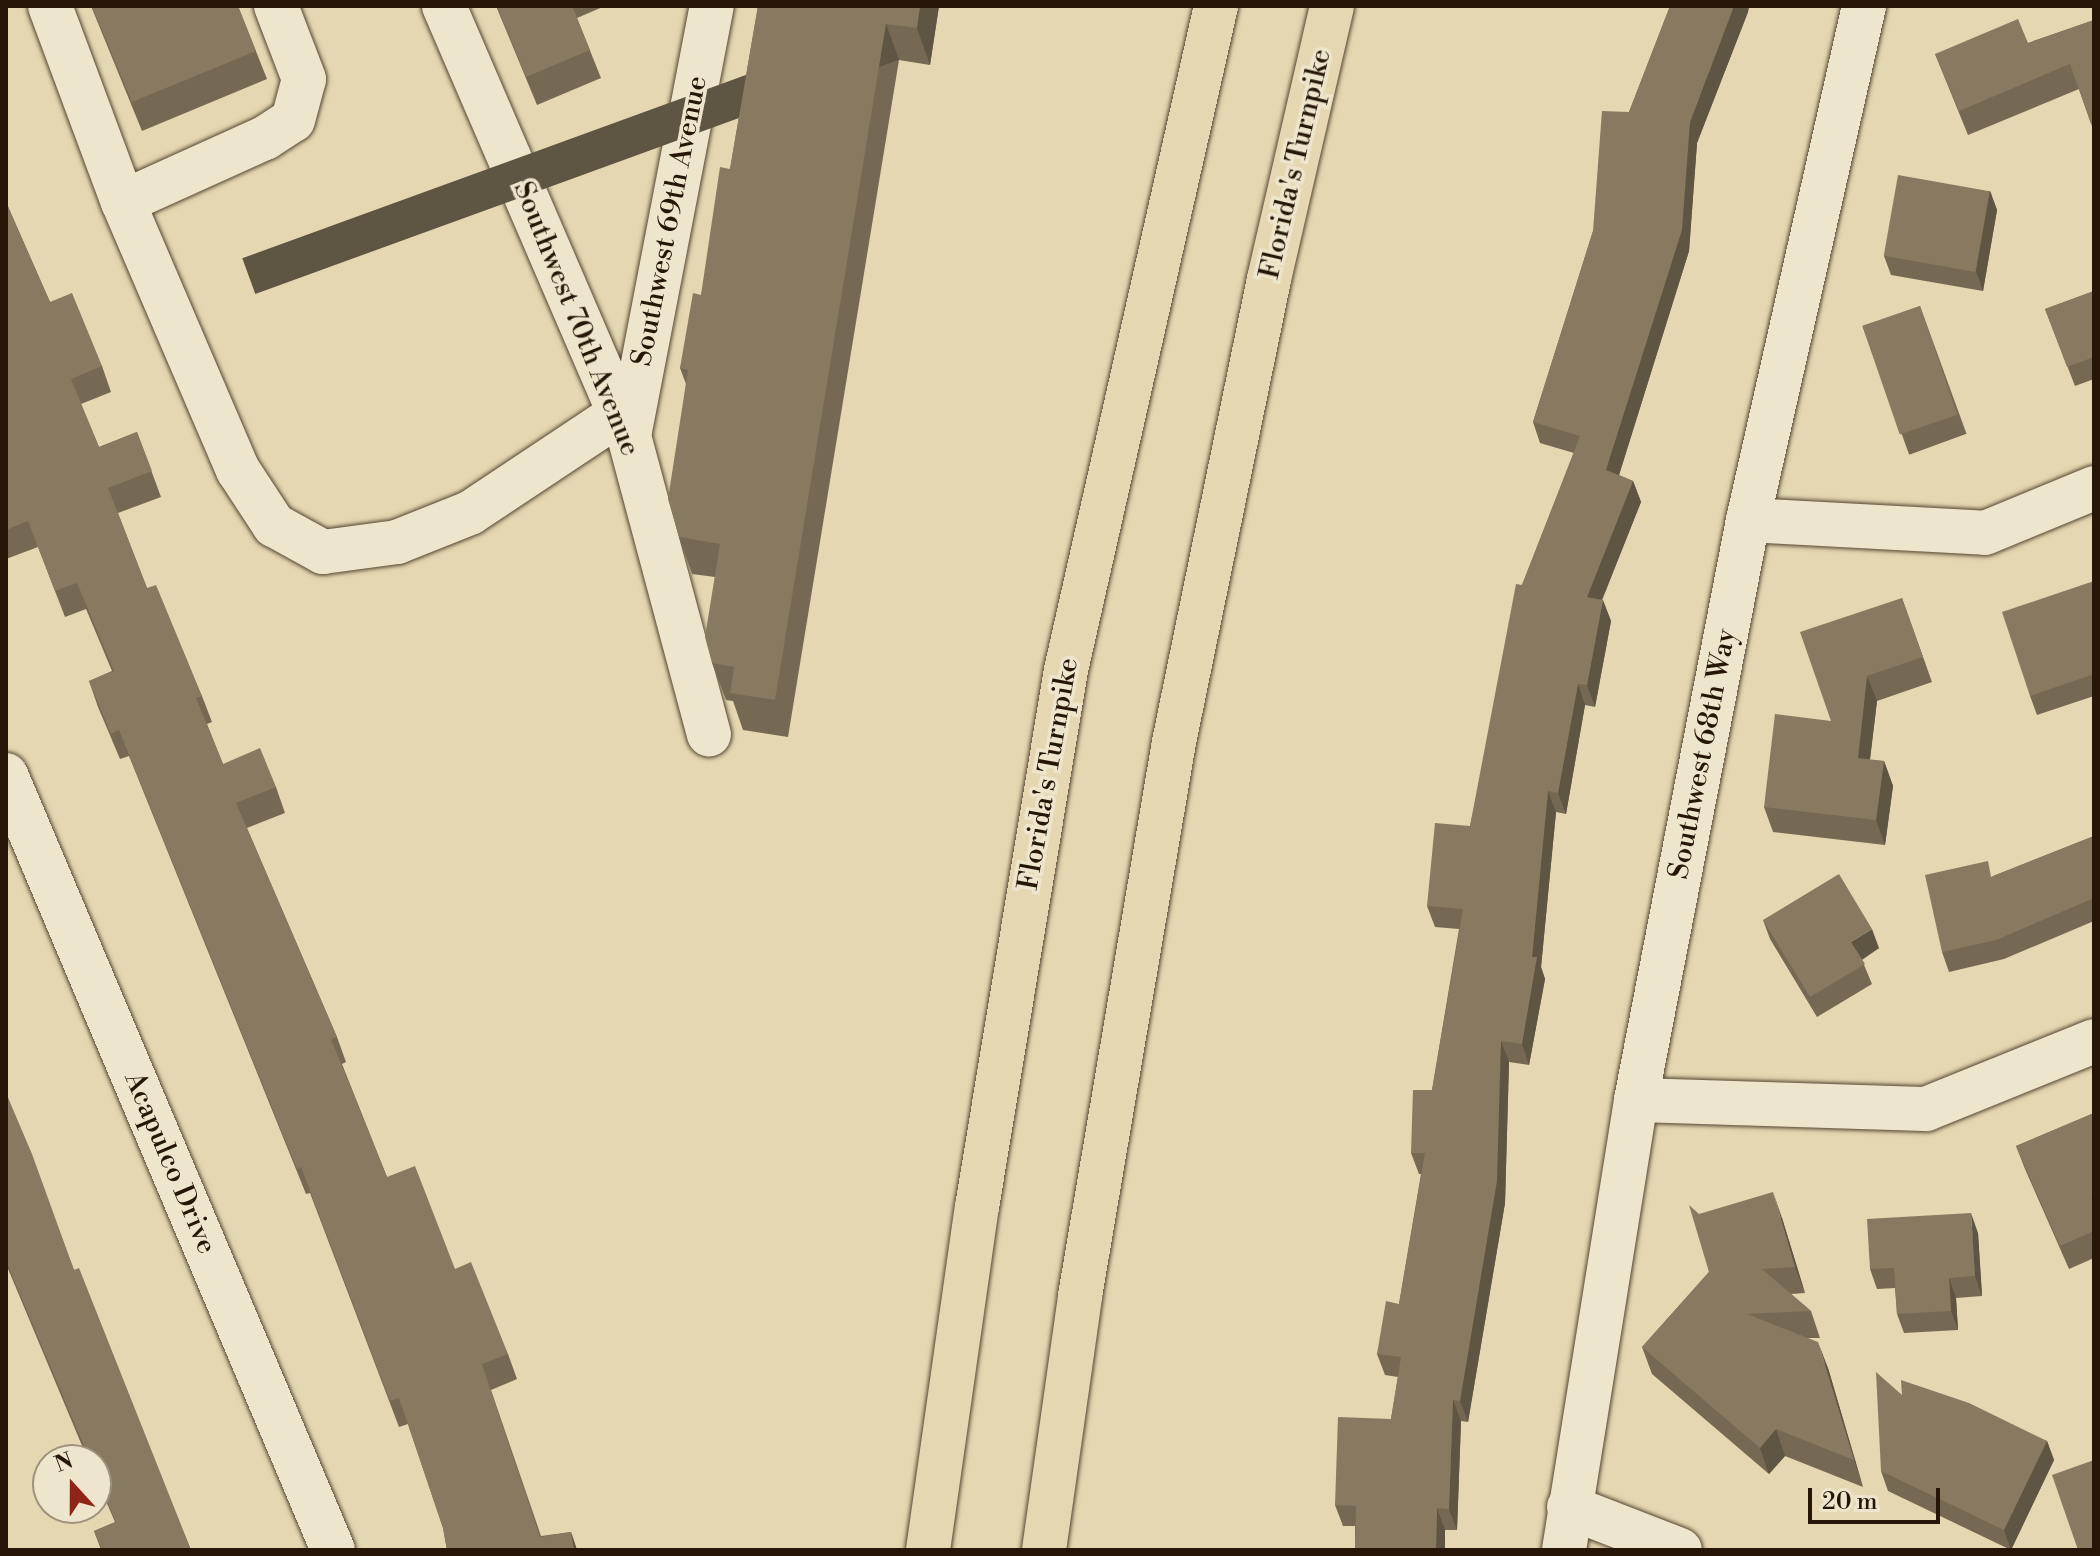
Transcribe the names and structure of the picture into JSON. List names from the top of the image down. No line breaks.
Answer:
{"streets":{"highway":["Florida's Turnpike"],"street":["Southwest 69th Avenue","Southwest 70th Avenue","Southwest 68th Way","Acapulco Drive"]},"crossings":[["Southwest 69th Avenue","Southwest 70th Avenue"]],"scale_bar":"20 m","north":"top"}
